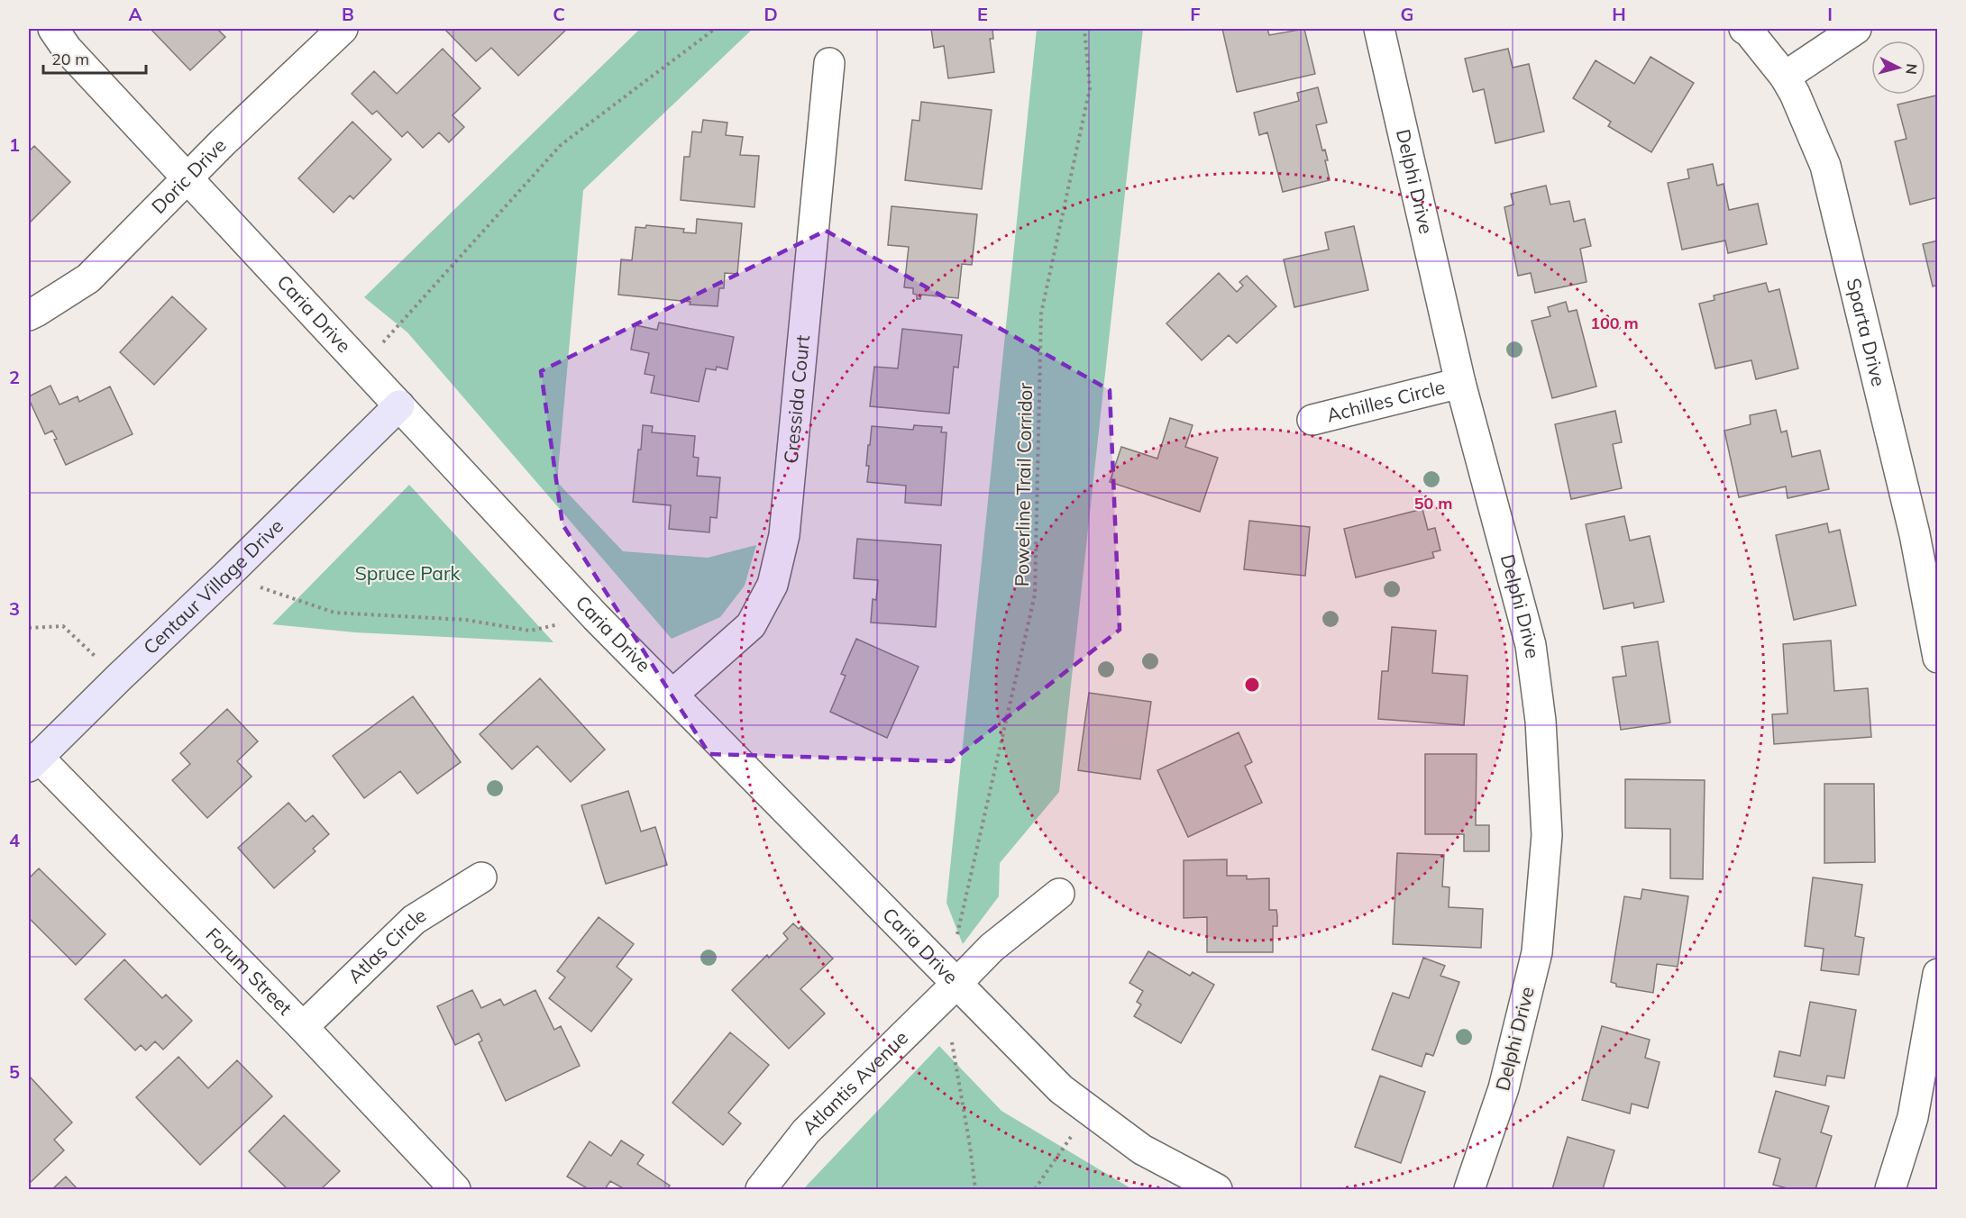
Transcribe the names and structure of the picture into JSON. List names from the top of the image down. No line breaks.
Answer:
{"streets":{"street":["Doric Drive","Delphi Drive","Caria Drive","Sparta Drive","Cressida Court","Achilles Circle","Centaur Village Drive","Atlas Circle","Forum Street","Atlantis Avenue"],"path":["Powerline Trail Corridor"]},"crossings":[["Doric Drive","Caria Drive"],["Delphi Drive","Achilles Circle"],["Caria Drive","Cressida Court"],["Caria Drive","Centaur Village Drive"],["Caria Drive","Atlantis Avenue"],["Centaur Village Drive","Forum Street"],["Atlas Circle","Forum Street"]],"parks":["Spruce Park"],"scale_bar":"20 m","north":"right","grid":{"columns":["A","B","C","D","E","F","G","H","I"],"rows":["1","2","3","4","5"]},"rings":["100 m","50 m"]}
